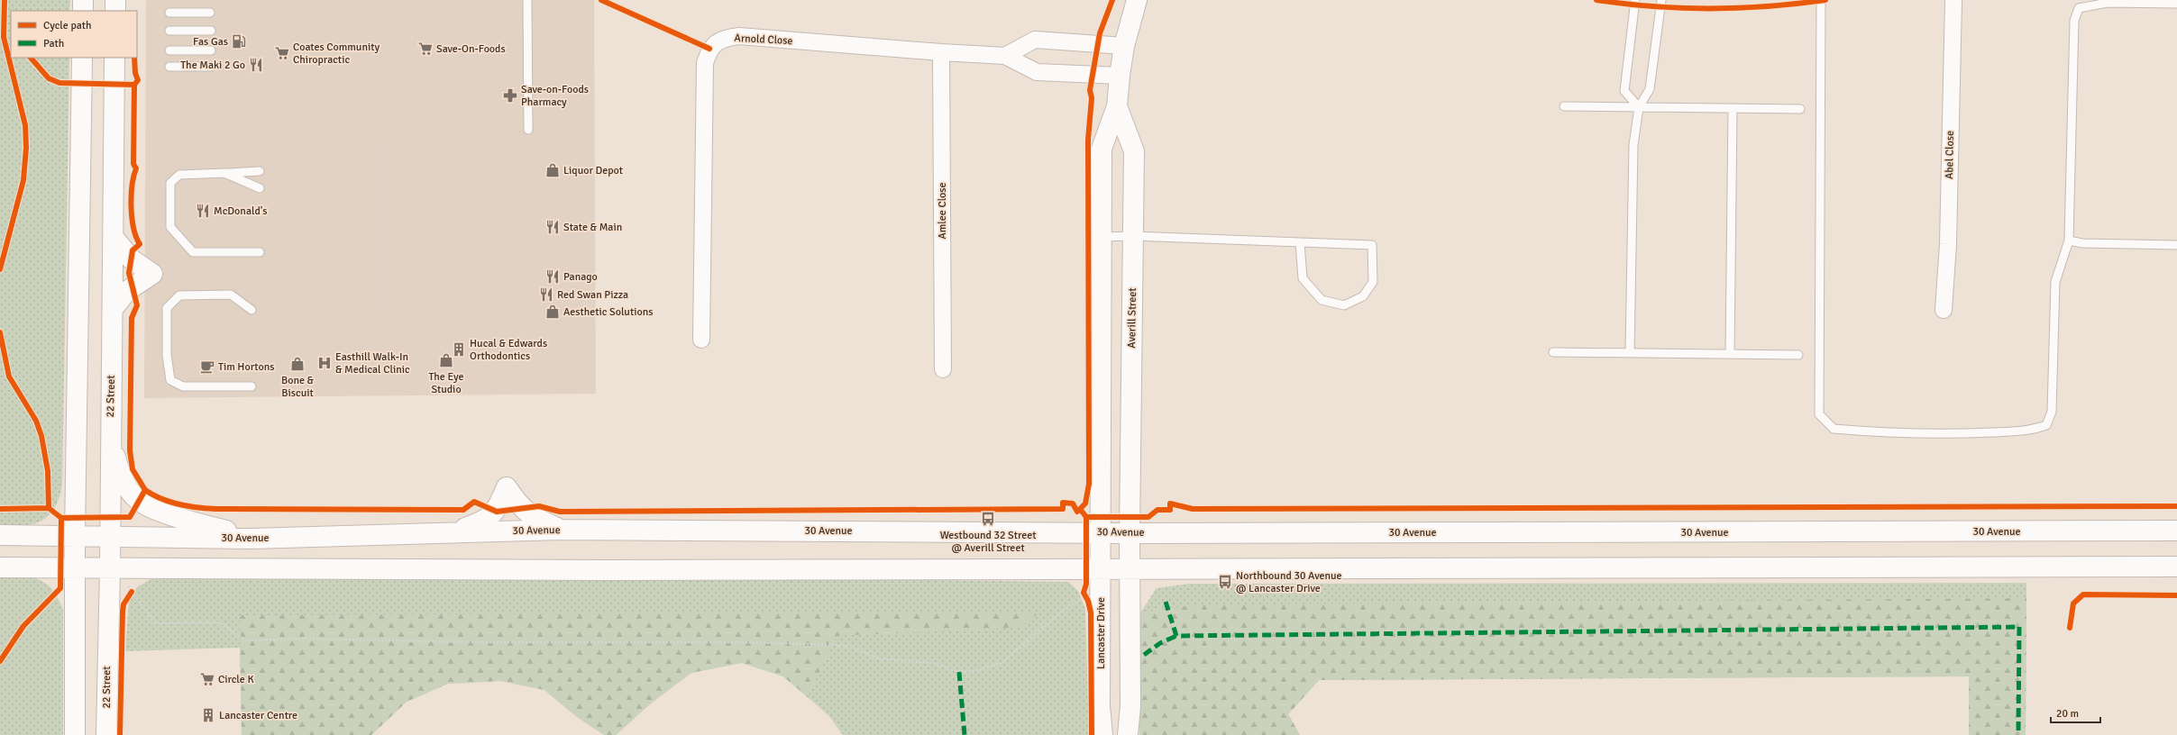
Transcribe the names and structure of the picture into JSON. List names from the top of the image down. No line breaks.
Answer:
{"streets":{"main road":["Averill Street","22 Street","30 Avenue","Lancaster Drive"],"street":["Arnold Close","Abel Close","Amlee Close"]},"crossings":[["Arnold Close","Amlee Close"],["Arnold Close","Averill Street"],["Averill Street","30 Avenue"],["Averill Street","Lancaster Drive"],["22 Street","30 Avenue"],["30 Avenue","Lancaster Drive"]],"places":{"fuel station":["Fas Gas"],"supermarket":["Save-On-Foods","Coates Community Chiropractic","Circle K"],"restaurant":["The Maki 2 Go","McDonald's","State & Main","Panago","Red Swan Pizza"],"pharmacy":["Save-on-Foods Pharmacy"],"shop":["Liquor Depot","Aesthetic Solutions","The Eye Studio","Bone & Biscuit"],"building":["Hucal & Edwards Orthodontics","Lancaster Centre"],"hospital":["Easthill Walk-In & Medical Clinic"],"cafe":["Tim Hortons"],"bus stop":["Westbound 32 Street @ Averill Street","Northbound 30 Avenue @ Lancaster Drive"]},"legend":["Cycle path","Path"],"scale_bar":"20 m"}
